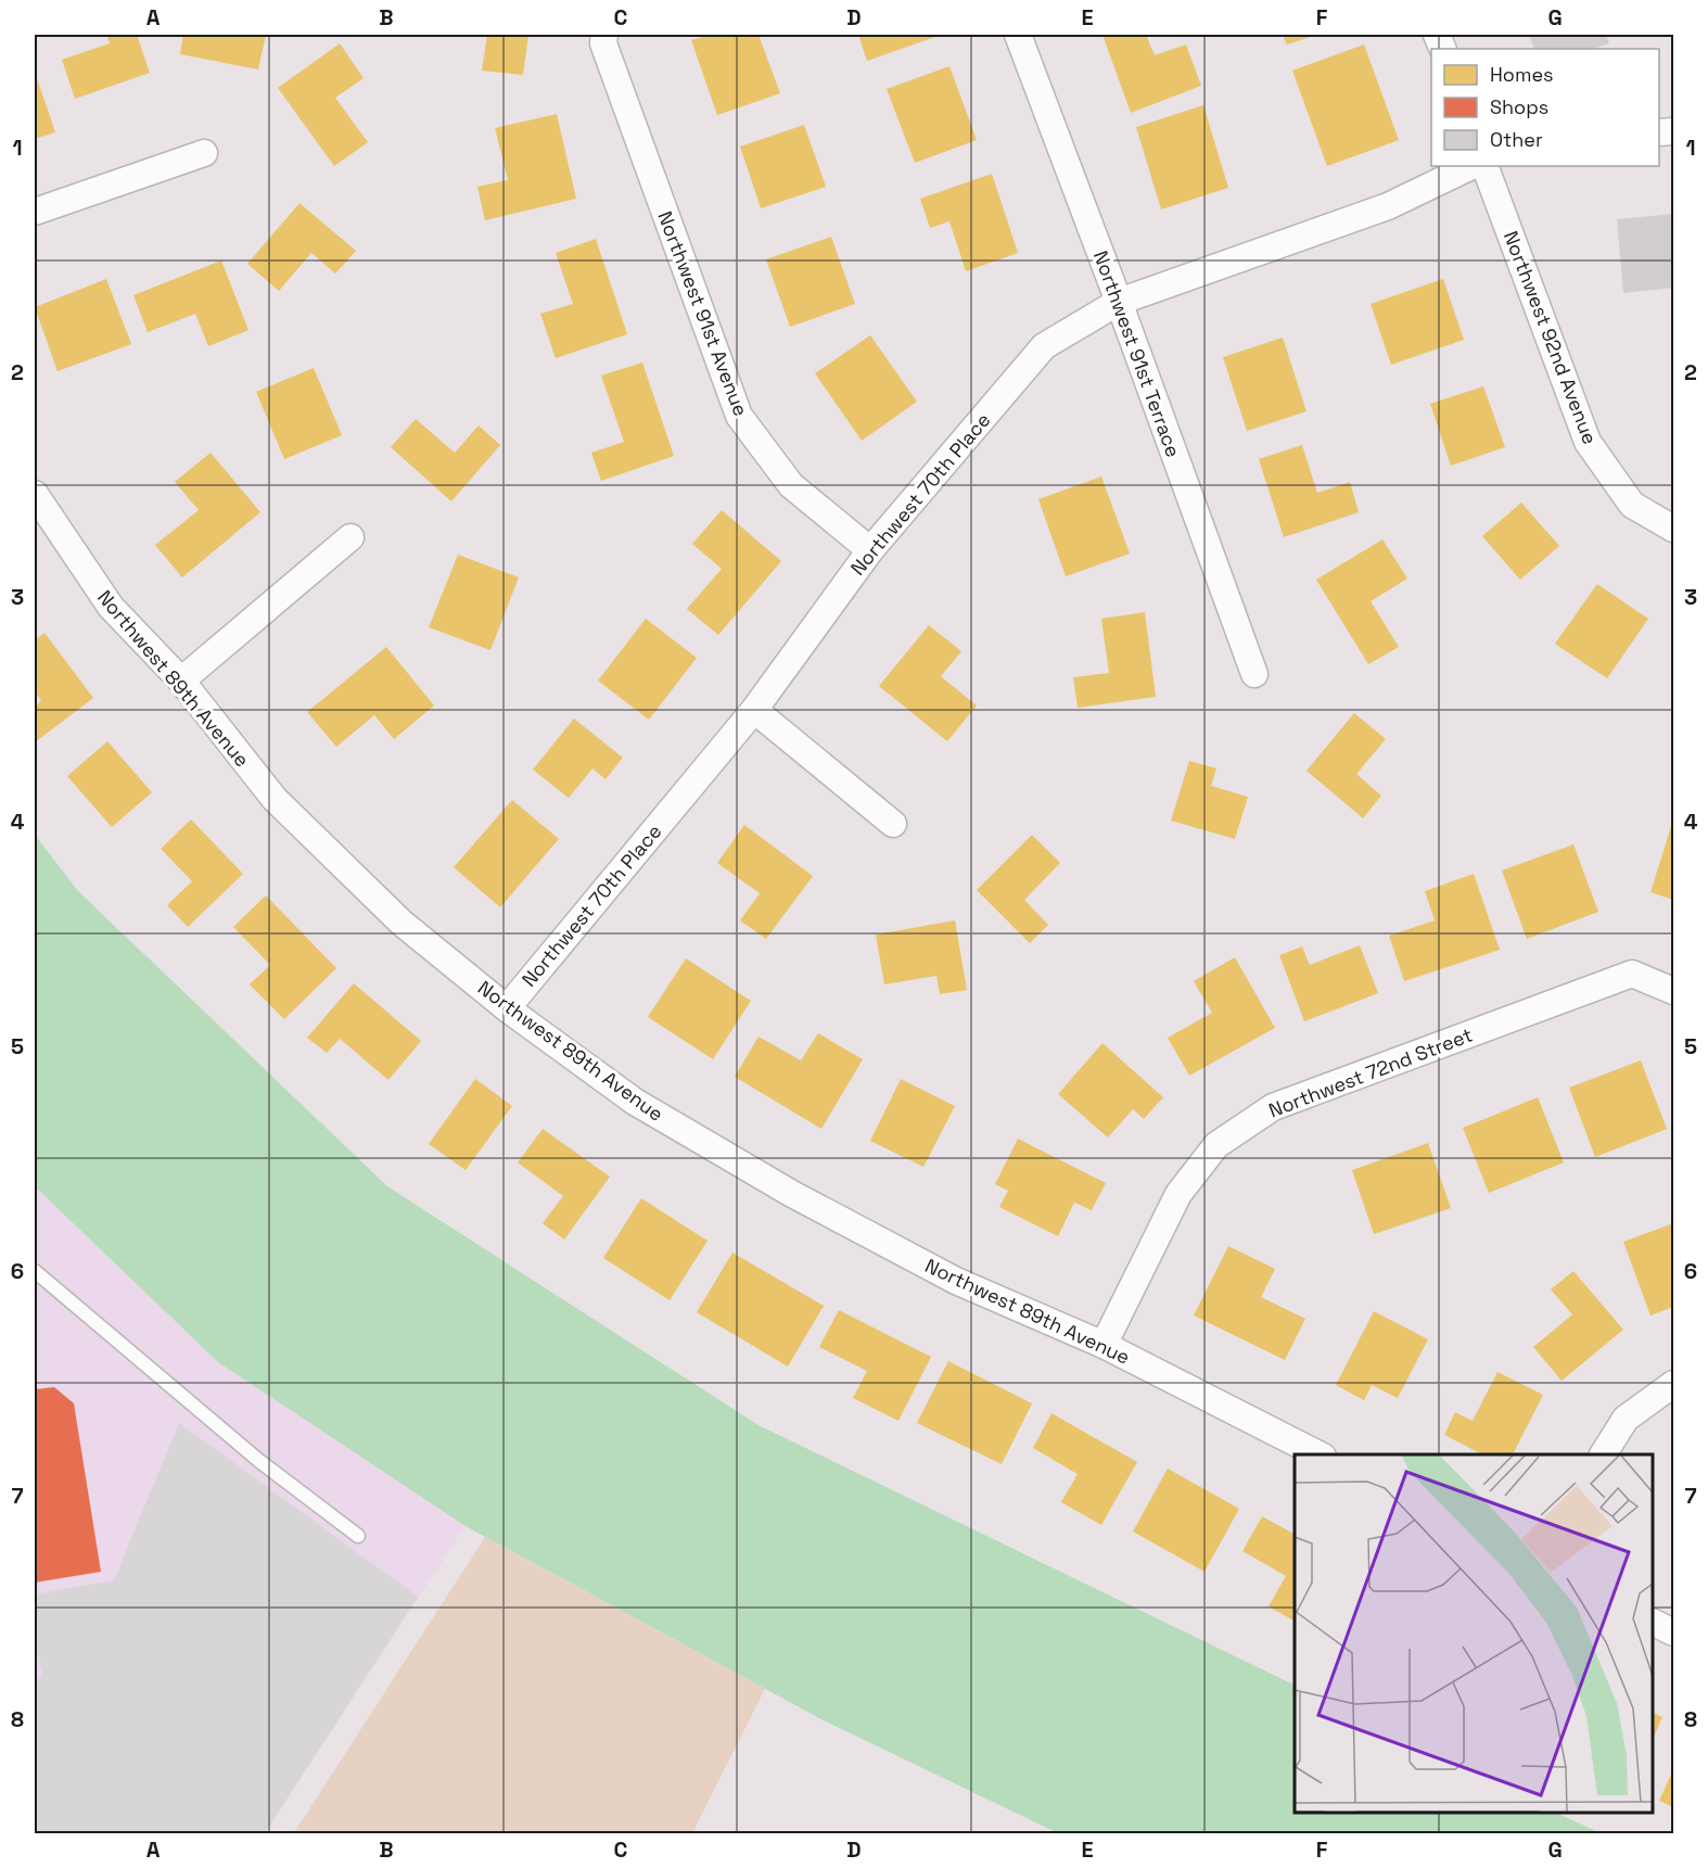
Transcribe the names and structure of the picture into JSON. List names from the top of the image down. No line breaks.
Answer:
{"streets":{"street":["Northwest 91st Avenue","Northwest 92nd Avenue","Northwest 91st Terrace","Northwest 70th Place","Northwest 89th Avenue","Northwest 72nd Street"]},"crossings":[["Northwest 91st Avenue","Northwest 70th Place"],["Northwest 91st Terrace","Northwest 70th Place"],["Northwest 70th Place","Northwest 89th Avenue"],["Northwest 89th Avenue","Northwest 72nd Street"]],"legend":["Homes","Shops","Other"],"grid":{"columns":["A","B","C","D","E","F","G"],"rows":["1","2","3","4","5","6","7","8"]}}
